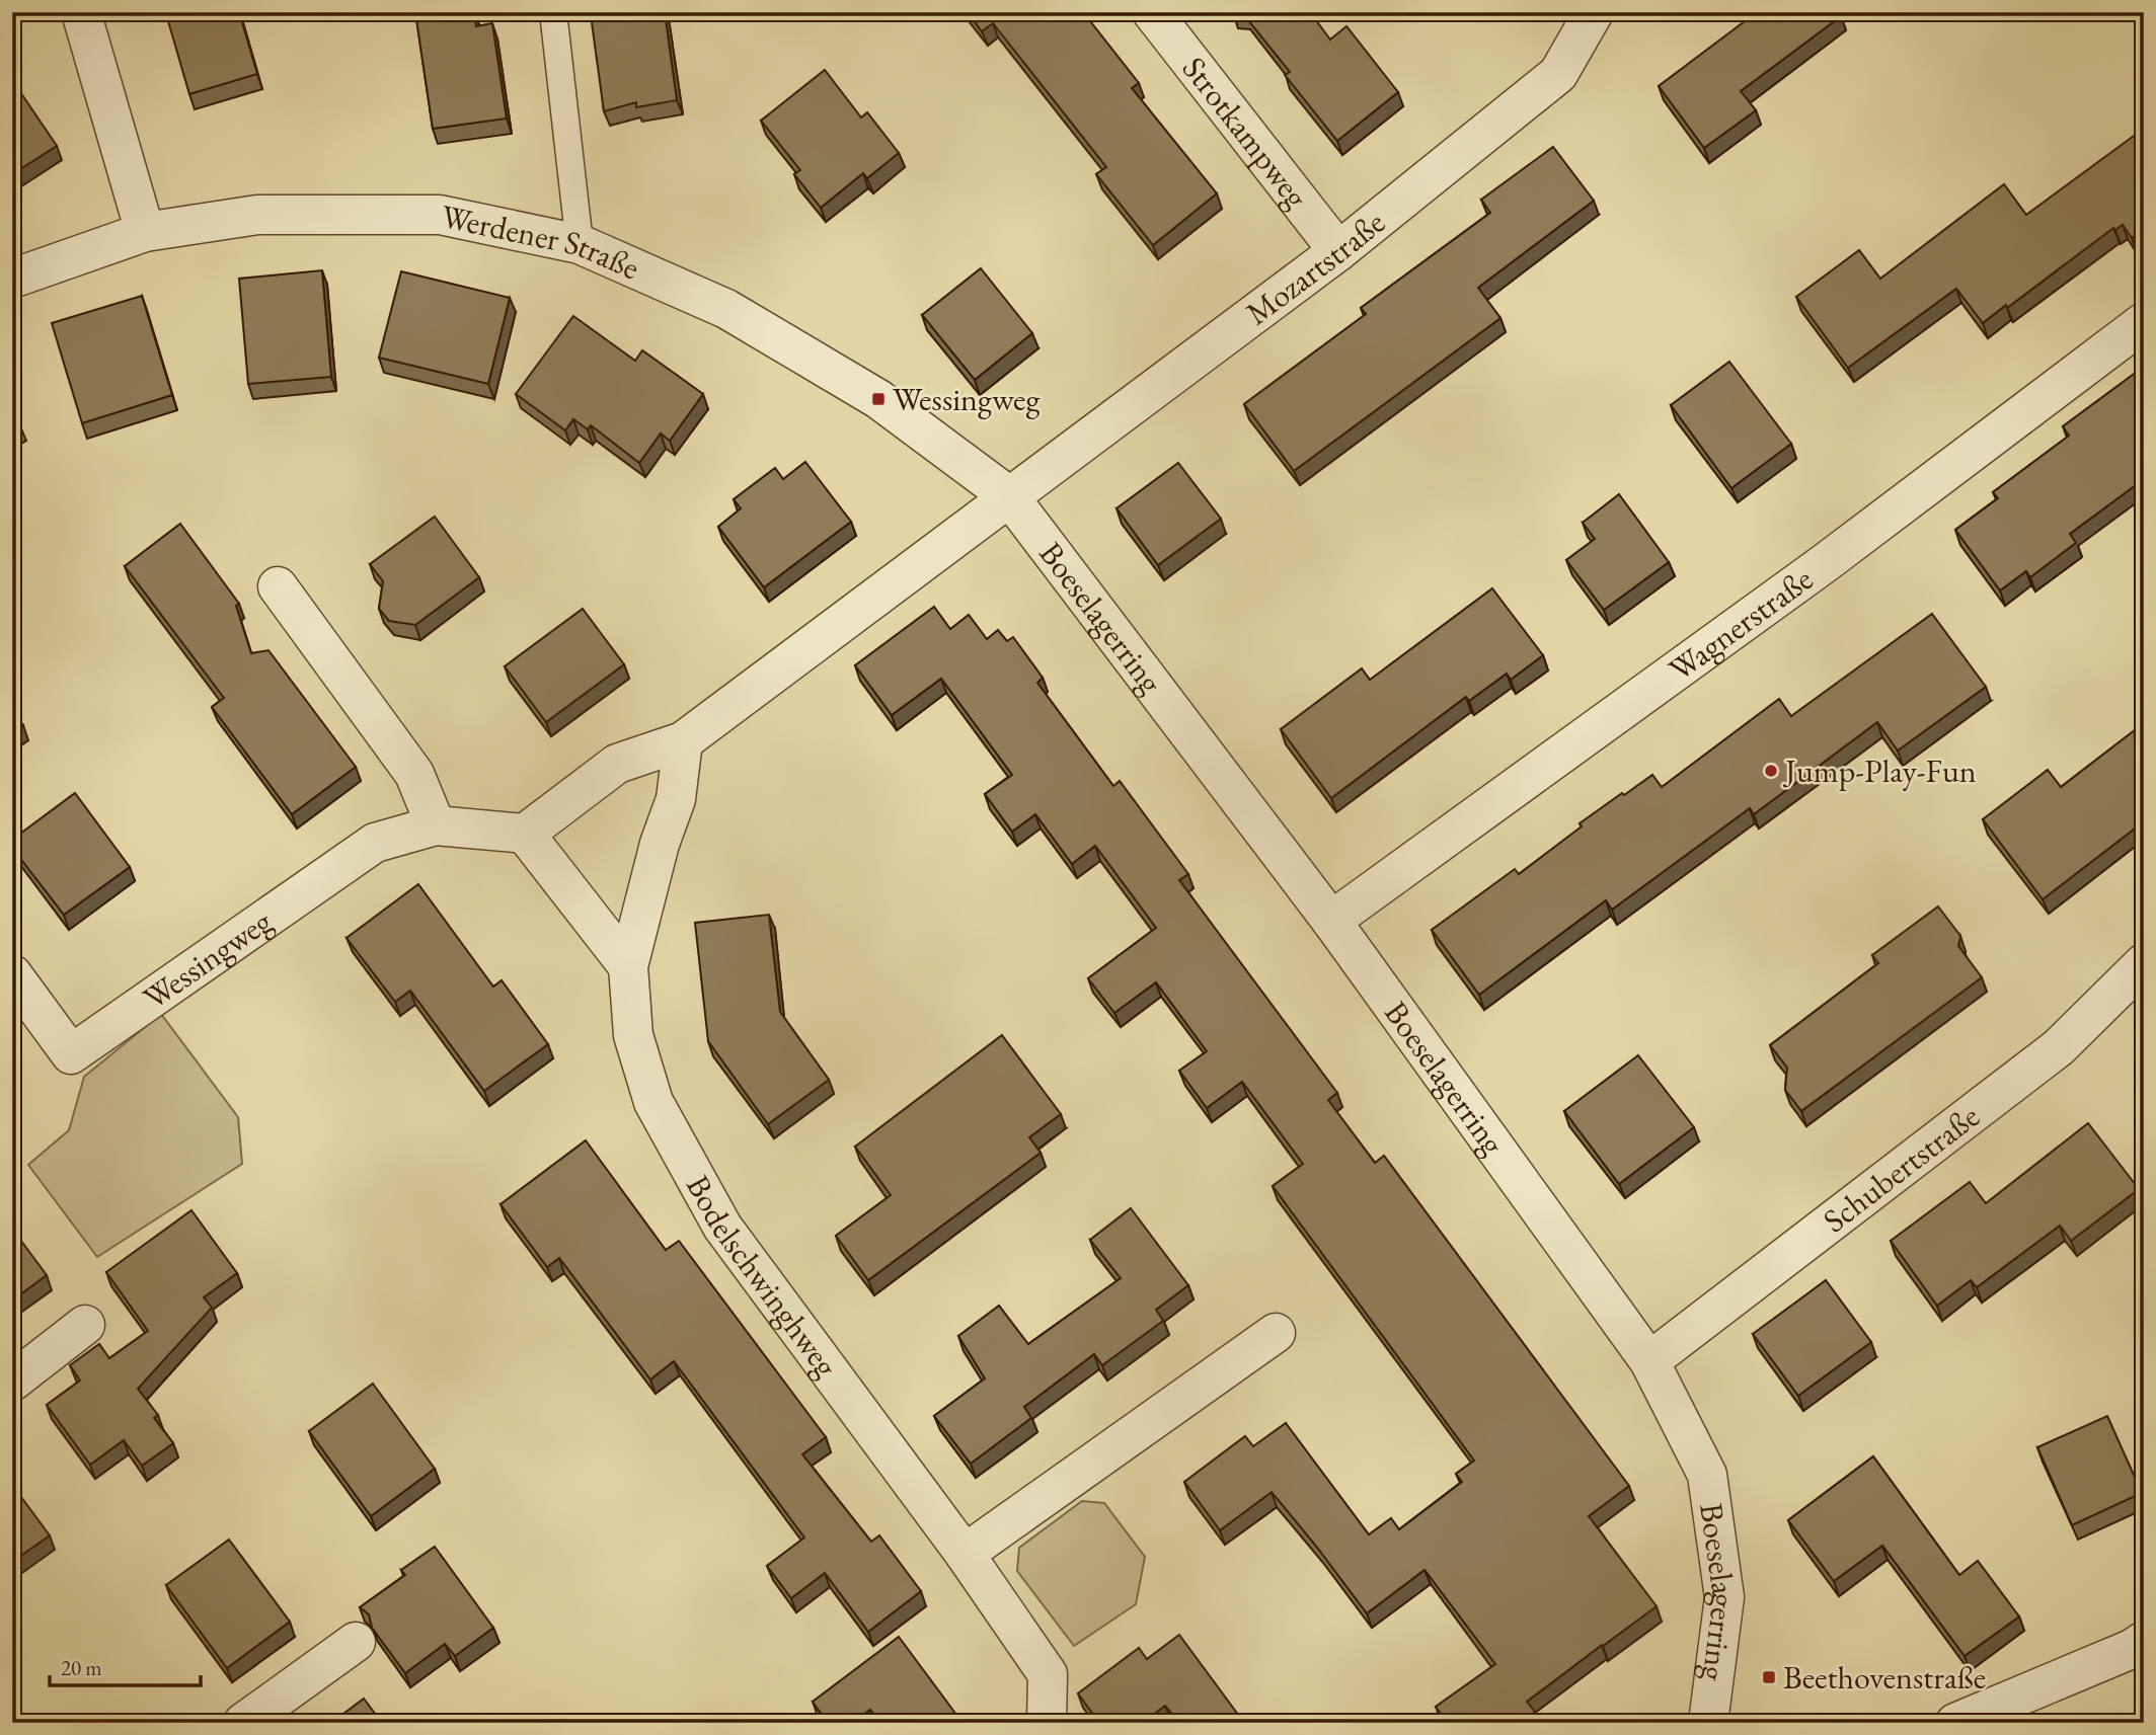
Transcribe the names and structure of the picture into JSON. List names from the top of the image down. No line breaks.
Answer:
{"streets":{"street":["Strotkampweg","Werdener Straße","Mozartstraße","Boeselagerring","Wagnerstraße","Wessingweg","Schubertstraße","Bodelschwinghweg"]},"crossings":[["Strotkampweg","Mozartstraße"],["Werdener Straße","Mozartstraße"],["Werdener Straße","Boeselagerring"],["Mozartstraße","Boeselagerring"],["Boeselagerring","Wagnerstraße"],["Boeselagerring","Schubertstraße"]],"places":{"transit":["Wessingweg","Beethovenstraße"],"other":["Jump-Play-Fun"]},"scale_bar":"20 m"}
